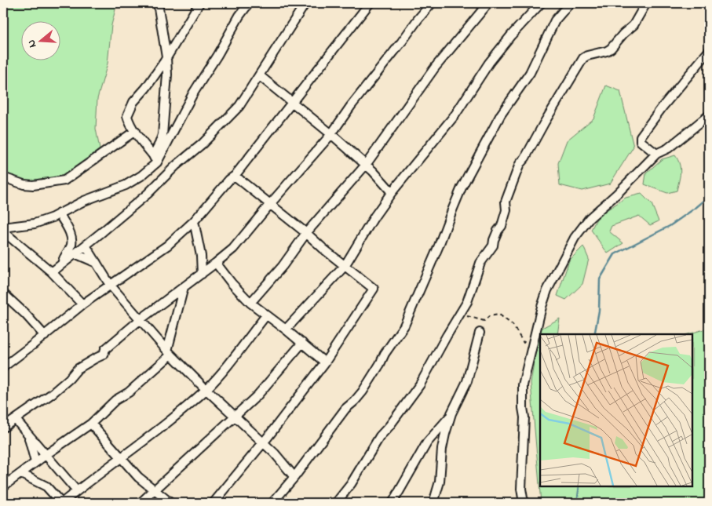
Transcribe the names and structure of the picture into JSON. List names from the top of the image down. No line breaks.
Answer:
{"north":"left"}
